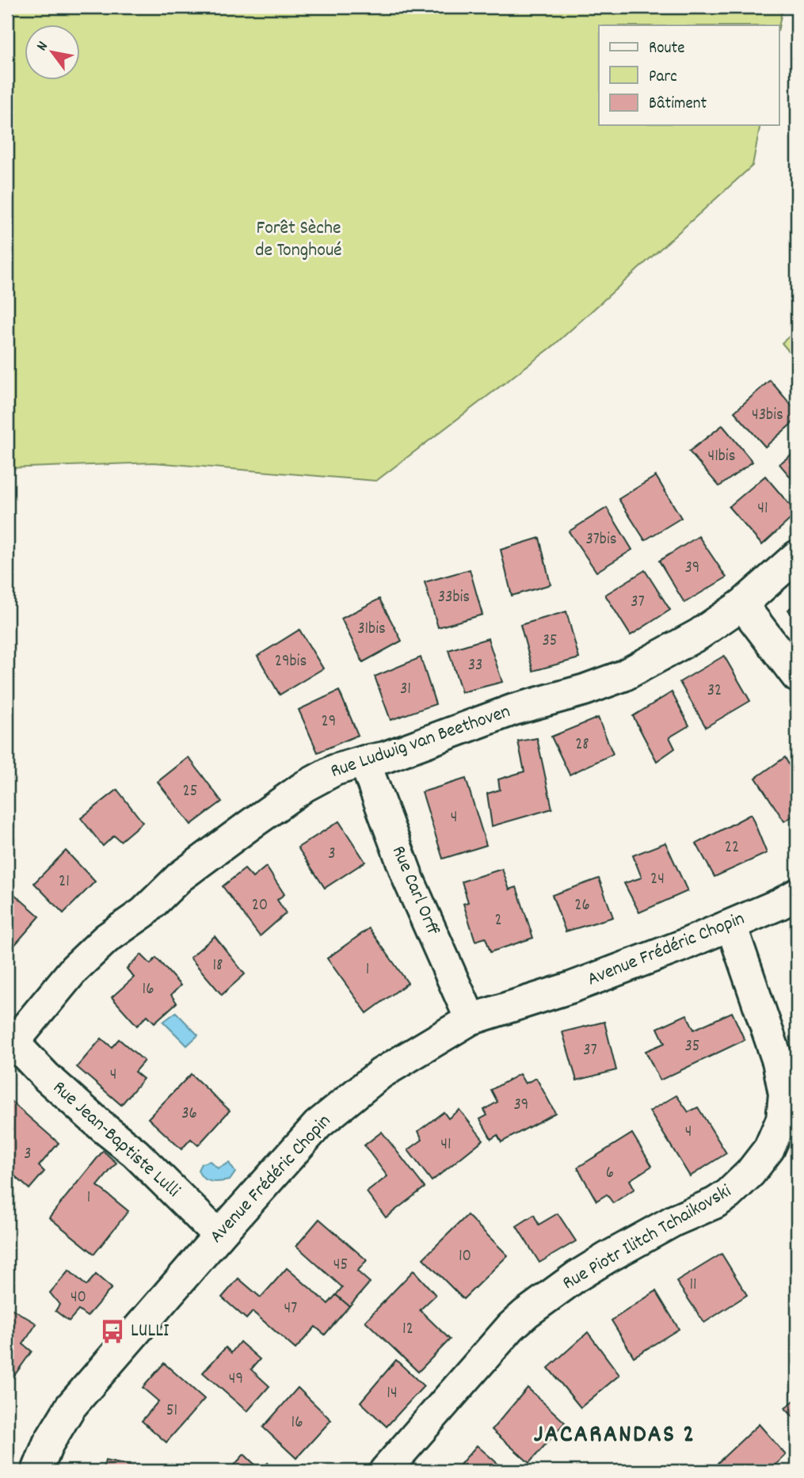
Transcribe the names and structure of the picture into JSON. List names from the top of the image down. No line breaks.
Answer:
{"streets":{"street":["Rue Ludwig van Beethoven","Rue Carl Orff","Avenue Frédéric Chopin","Rue Jean-Baptiste Lulli","Rue Piotr Ilitch Tchaikovski"]},"crossings":[["Rue Ludwig van Beethoven","Rue Carl Orff"],["Rue Ludwig van Beethoven","Rue Jean-Baptiste Lulli"],["Rue Carl Orff","Avenue Frédéric Chopin"],["Avenue Frédéric Chopin","Rue Jean-Baptiste Lulli"],["Avenue Frédéric Chopin","Rue Piotr Ilitch Tchaikovski"]],"districts":["JACARANDAS 2"],"parks":["Forêt Sèche de Tonghoué"],"places":{"bus stop":["LULLI"]},"house_numbers":["43bis","41bis","41","37bis","39","33bis","37","31bis","35","29bis","33","31","32","29","28","25","4","22","3","24","21","20","26","2","18","1","16","35","37","4","39","36","4","41","3","6","1","10","45","11","40","47","12","49","14","51","16"],"legend":["Route","Parc","Bâtiment"],"north":"top left"}
